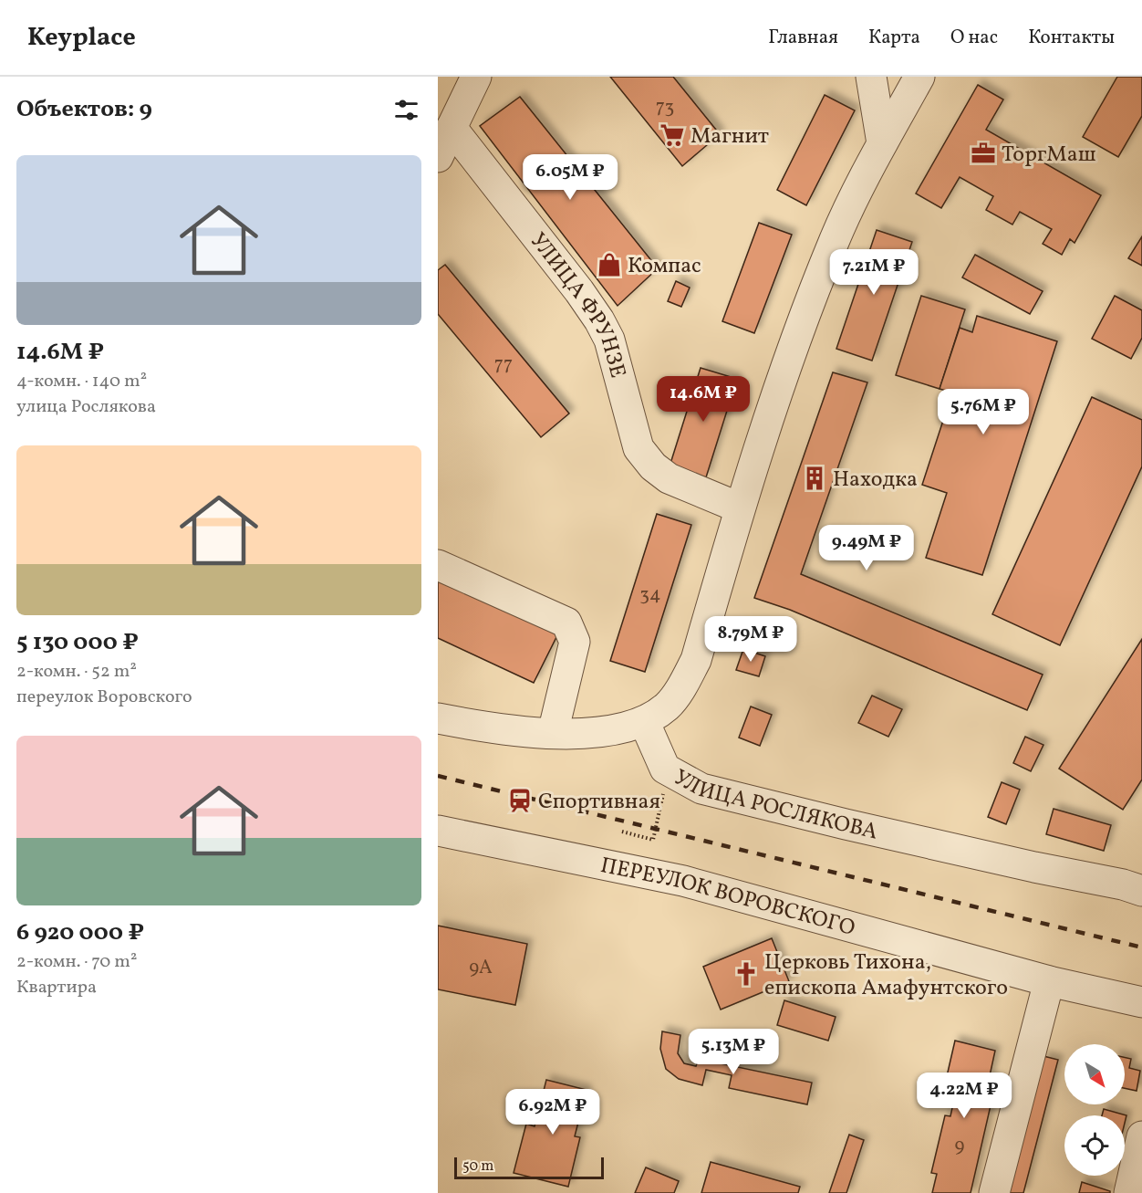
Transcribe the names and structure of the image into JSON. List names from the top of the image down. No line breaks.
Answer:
{"streets":{"street":["УЛИЦА ФРУНЗЕ","УЛИЦА РОСЛЯКОВА","ПЕРЕУЛОК ВОРОВСКОГО"]},"places":{"supermarket":["Магнит"],"office":["ТоргМаш"],"shop":["Компас"],"building":["Находка"],"station":["Спортивная"],"church":["Церковь Тихона, епископа Амафунтского"]},"house_numbers":["73","77","34","9А","9"],"scale_bar":"50 m","north":"bottom right","page":{"header":"Keyplace","nav":["Главная","Карта","О нас","Контакты"],"heading":"Объектов: 9","list":[{"name":"14.6M ₽","note":"4-комн. · 140 m² · улица Рослякова"},{"name":"5 130 000 ₽","note":"2-комн. · 52 m² · переулок Воровского"},{"name":"6 920 000 ₽","note":"2-комн. · 70 m² · Квартира"}],"price":["6.05M ₽","7.21M ₽","14.6M ₽","5.76M ₽","9.49M ₽","8.79M ₽","5.13M ₽","4.22M ₽","6.92M ₽"],"scale":"50 m"}}
